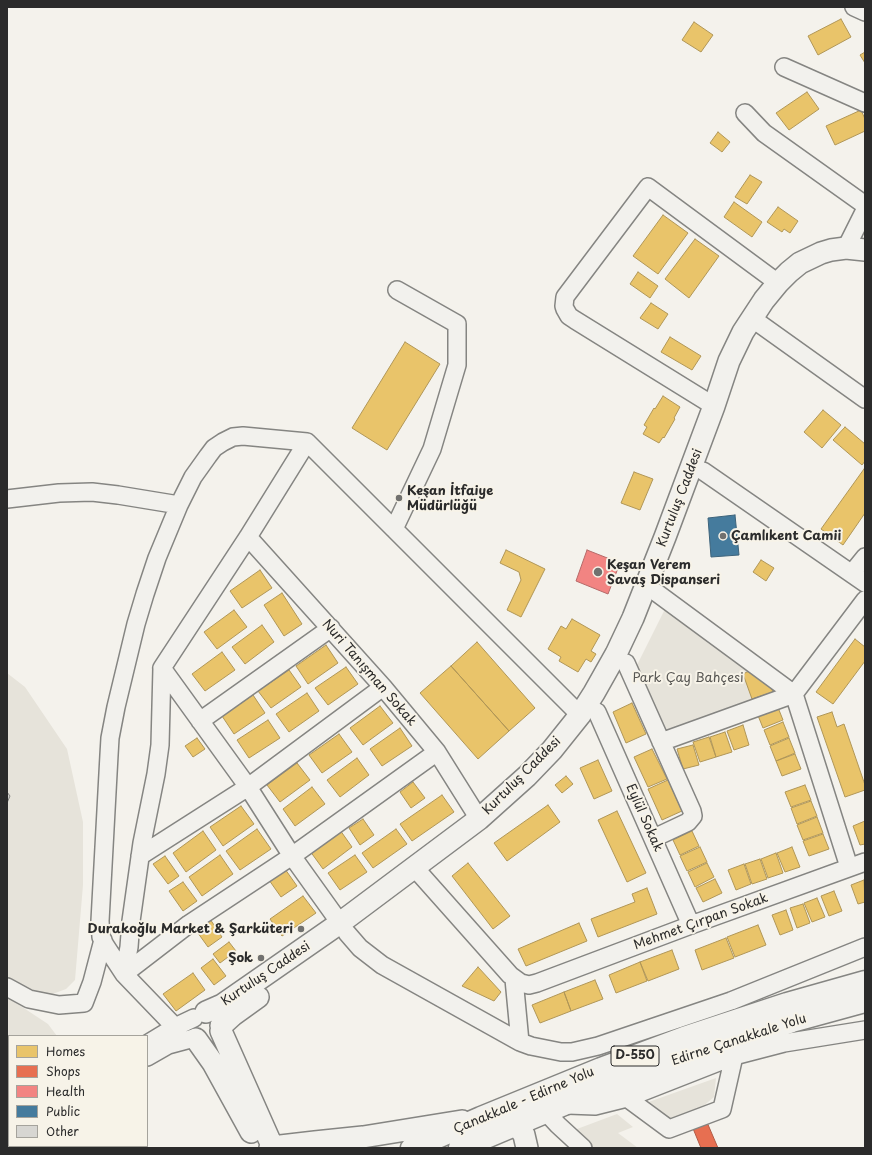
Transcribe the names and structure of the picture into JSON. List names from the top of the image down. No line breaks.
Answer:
{"streets":{"highway":["Edirne Çanakkale Yolu","D-550","Çanakkale - Edirne Yolu"],"main road":["Kurtuluş Caddesi"],"street":["Nuri Tanışman Sokak","Eylül Sokak","Mehmet Çırpan Sokak"]},"crossings":[["Kurtuluş Caddesi","Nuri Tanışman Sokak"],["Kurtuluş Caddesi","Eylül Sokak"],["Eylül Sokak","Mehmet Çırpan Sokak"]],"parks":["Park Çay Bahçesi"],"places":["Keşan İtfaiye Müdürlüğü","Çamlıkent Camii","Keşan Verem Savaş Dispanseri","Durakoğlu Market & Şarküteri","Şok"],"legend":["Homes","Shops","Health","Public","Other"]}
